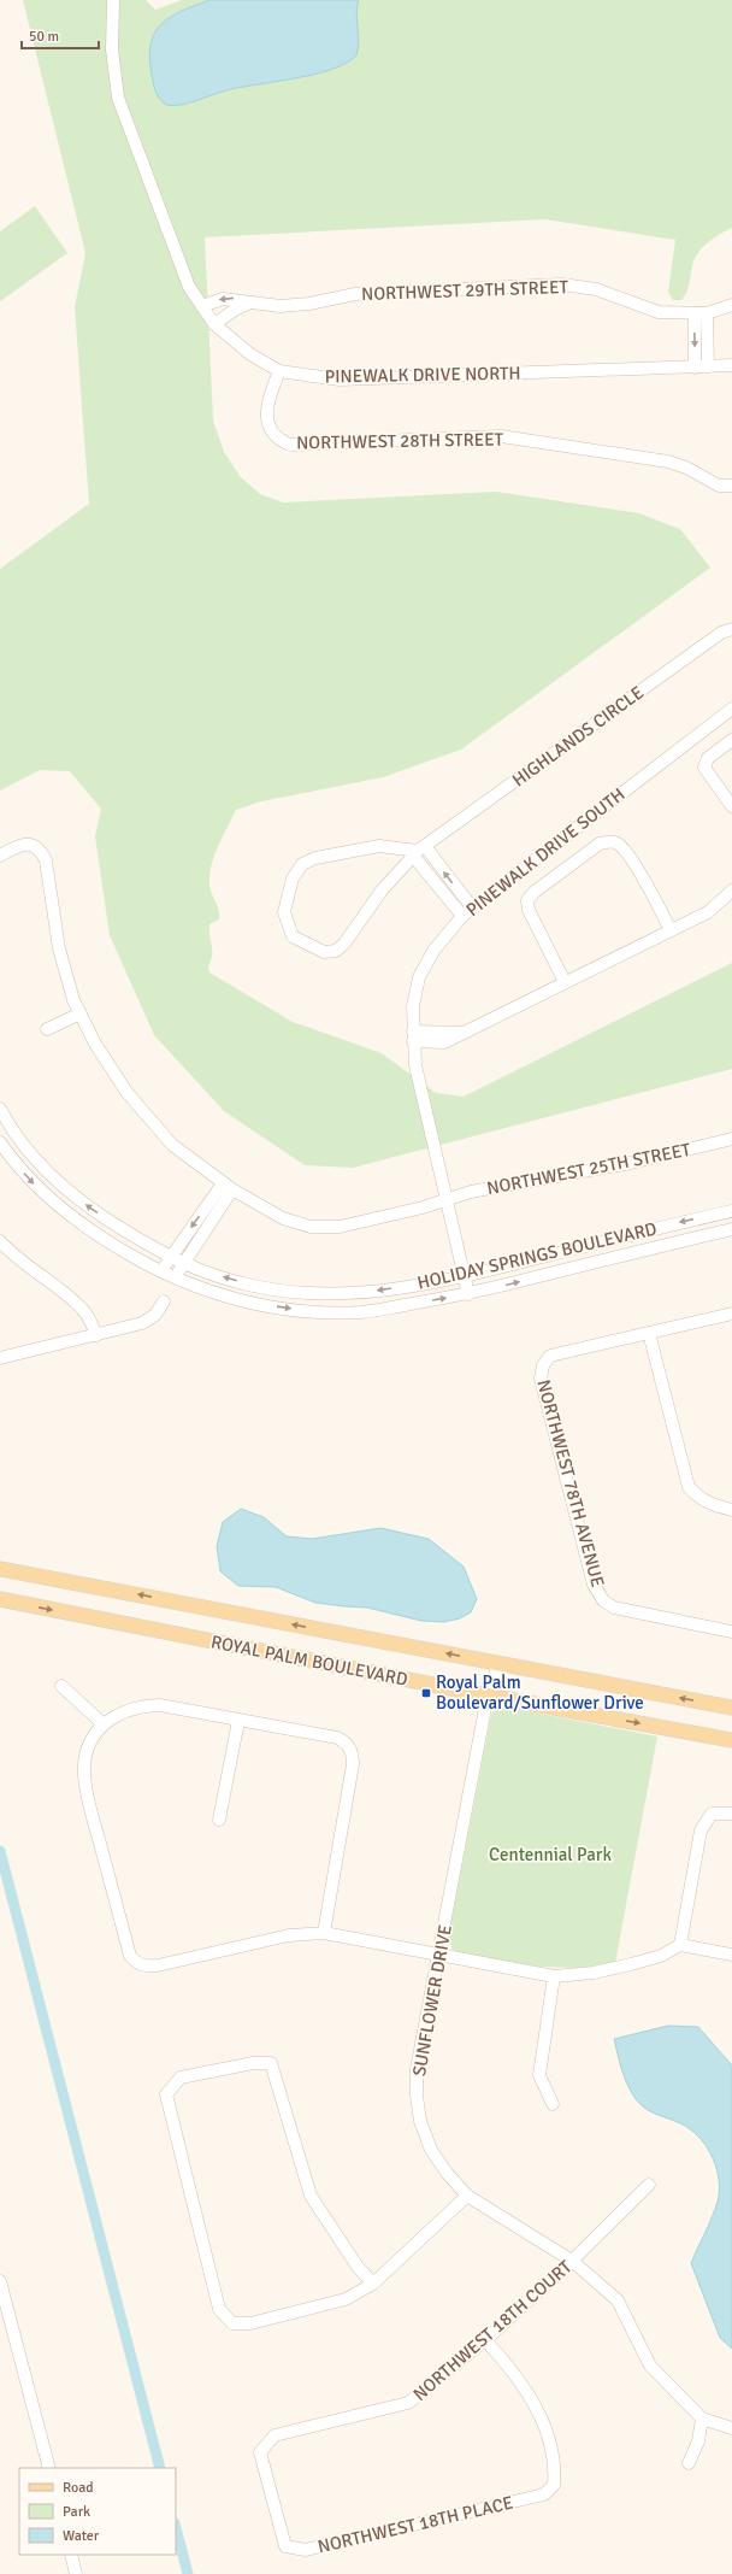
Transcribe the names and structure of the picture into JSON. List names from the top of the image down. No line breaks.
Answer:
{"streets":{"main road":["ROYAL PALM BOULEVARD"],"street":["NORTHWEST 29TH STREET","PINEWALK DRIVE NORTH","NORTHWEST 28TH STREET","HIGHLANDS CIRCLE","PINEWALK DRIVE SOUTH","NORTHWEST 25TH STREET","HOLIDAY SPRINGS BOULEVARD","NORTHWEST 78TH AVENUE","SUNFLOWER DRIVE","NORTHWEST 18TH COURT","NORTHWEST 18TH PLACE"]},"crossings":[["NORTHWEST 29TH STREET","PINEWALK DRIVE NORTH"],["PINEWALK DRIVE NORTH","NORTHWEST 28TH STREET"],["PINEWALK DRIVE SOUTH","NORTHWEST 25TH STREET"],["PINEWALK DRIVE SOUTH","HOLIDAY SPRINGS BOULEVARD"],["ROYAL PALM BOULEVARD","SUNFLOWER DRIVE"],["SUNFLOWER DRIVE","NORTHWEST 18TH COURT"],["NORTHWEST 18TH COURT","NORTHWEST 18TH PLACE"]],"parks":["Centennial Park"],"places":{"transit":["Royal Palm Boulevard/Sunflower Drive"]},"legend":["Road","Park","Water"],"scale_bar":"50 m"}
